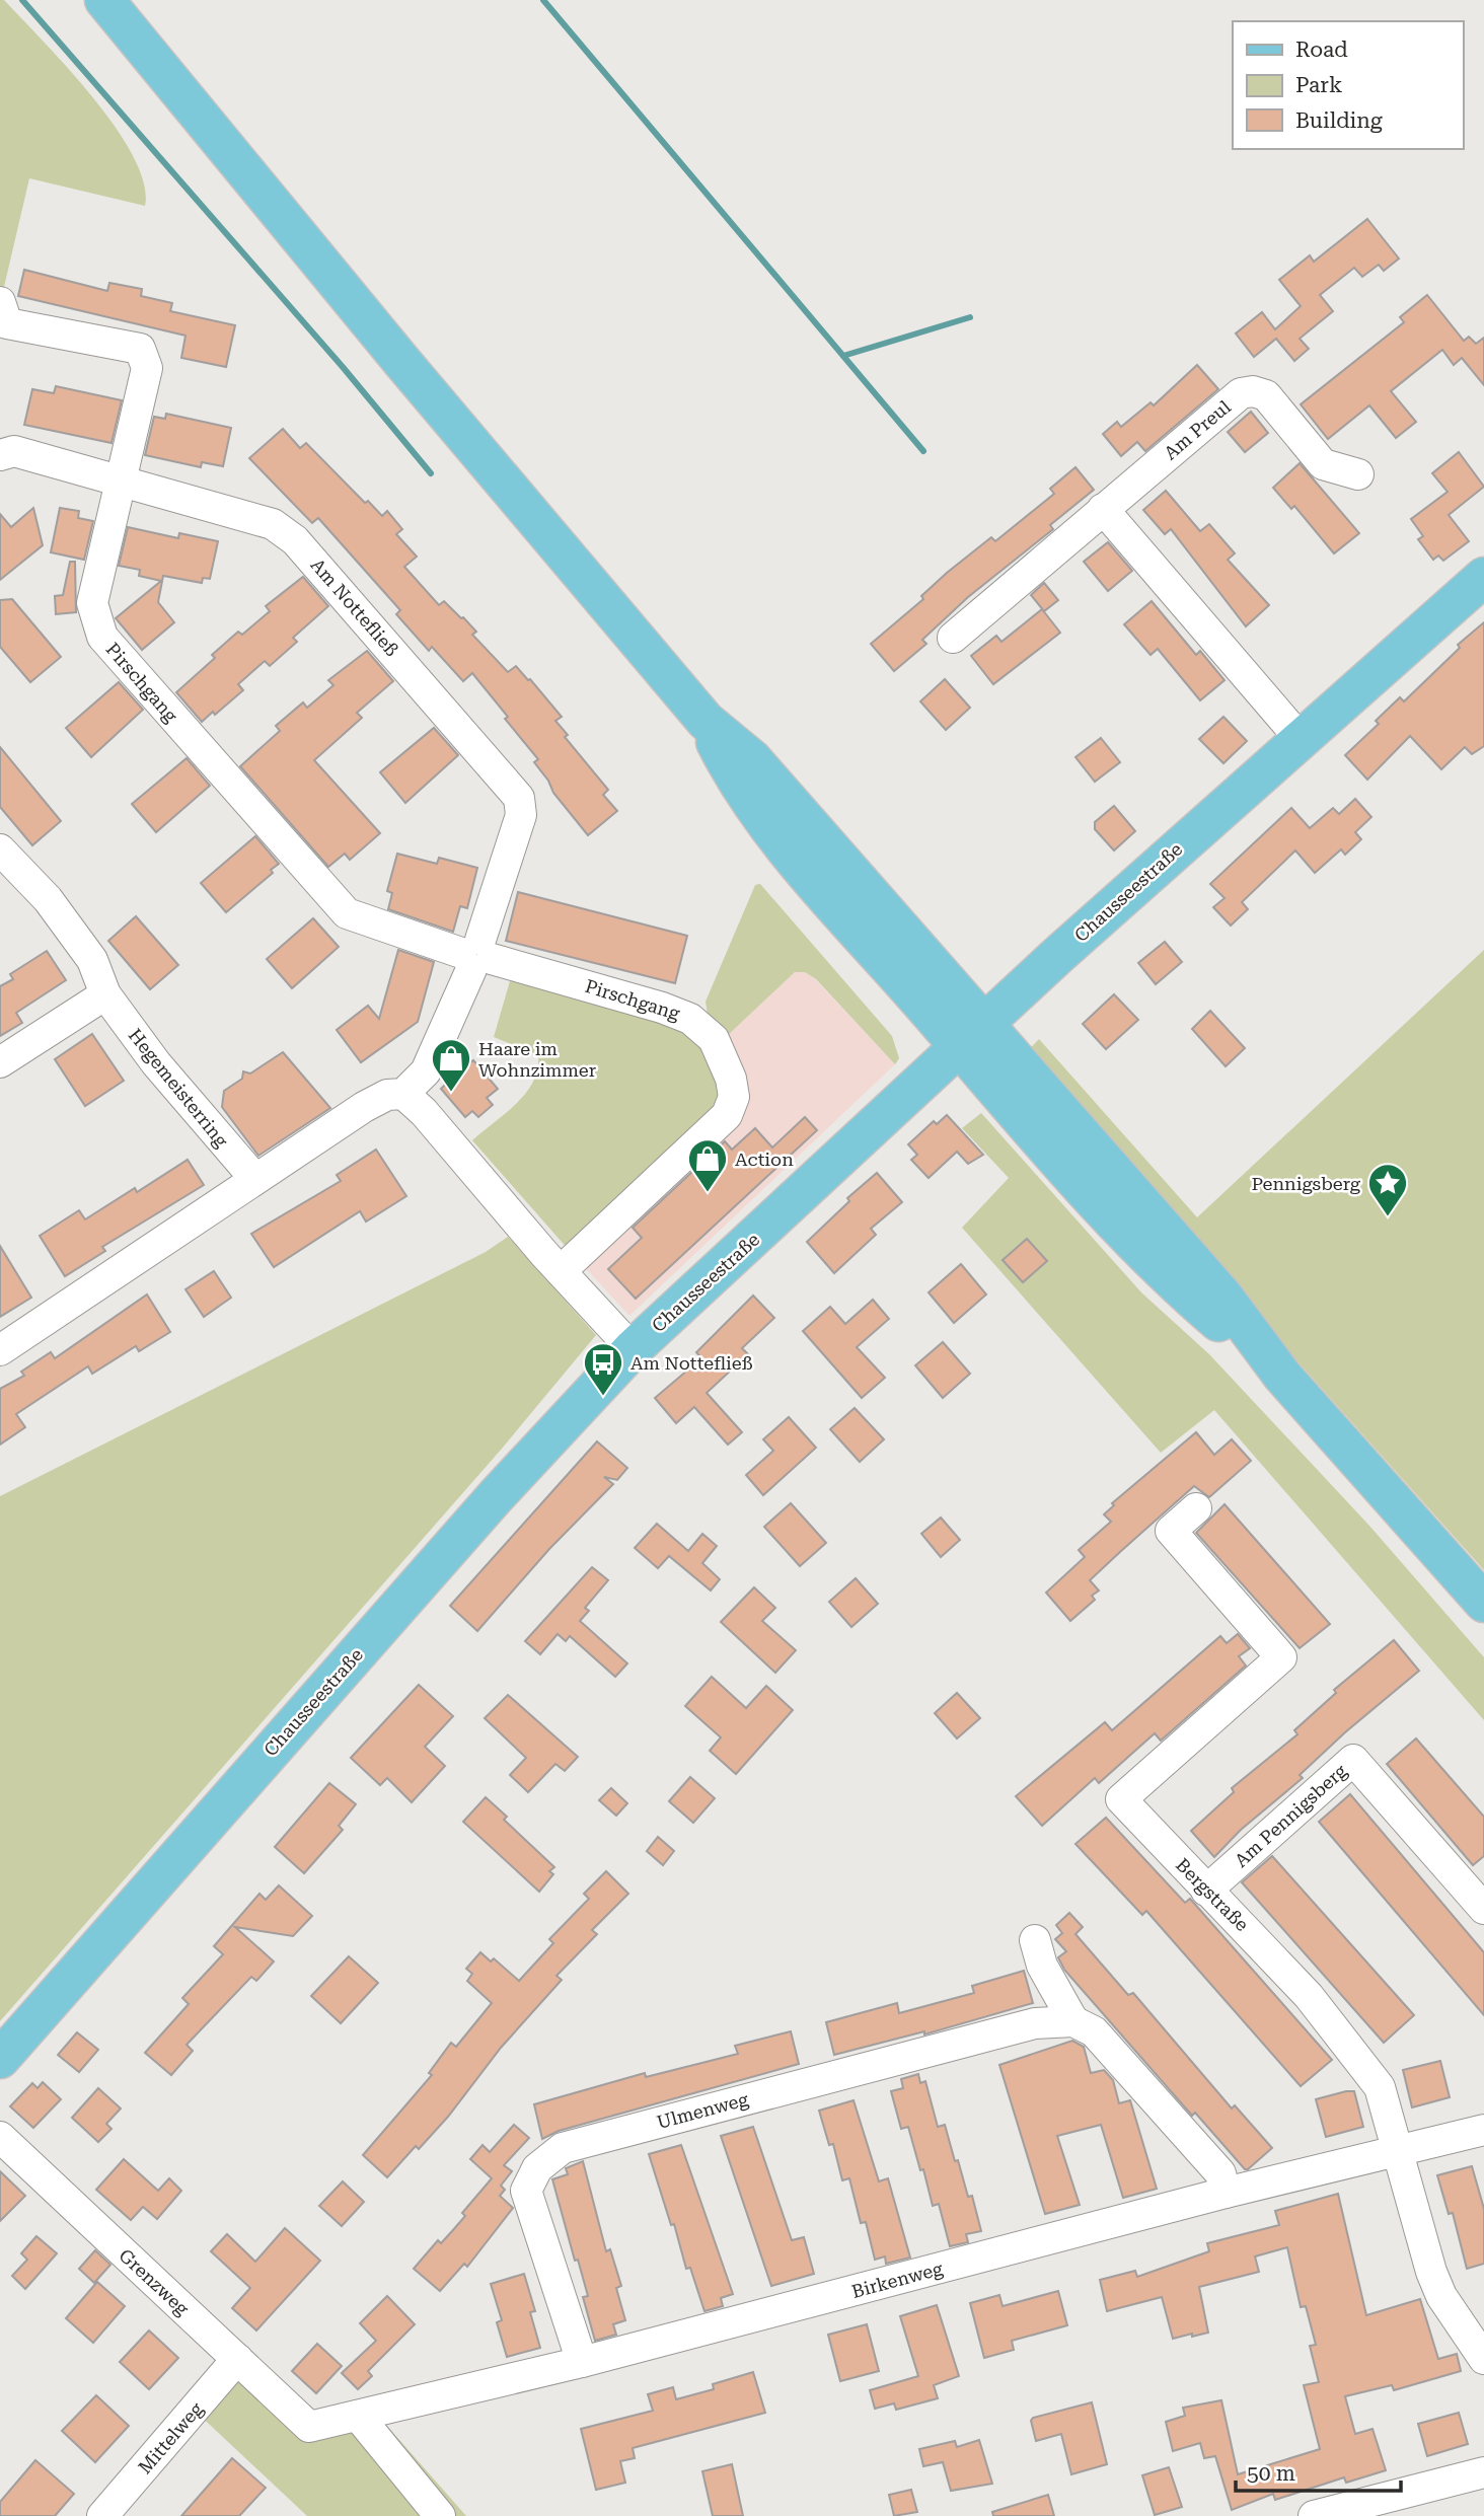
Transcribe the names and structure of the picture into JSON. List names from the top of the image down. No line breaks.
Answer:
{"streets":{"main road":["Chausseestraße"],"street":["Am Preul","Am Nottefließ","Pirschgang","Hegemeisterring","Am Pennigsberg","Bergstraße","Ulmenweg","Birkenweg","Grenzweg","Mittelweg"]},"crossings":[["Am Nottefließ","Pirschgang"],["Am Pennigsberg","Bergstraße"],["Bergstraße","Birkenweg"],["Ulmenweg","Birkenweg"],["Birkenweg","Grenzweg"],["Grenzweg","Mittelweg"]],"places":{"shop":["Haare im Wohnzimmer","Action"],"place":["Pennigsberg"],"bus stop":["Am Nottefließ"]},"legend":["Road","Park","Building"],"scale_bar":"50 m"}
